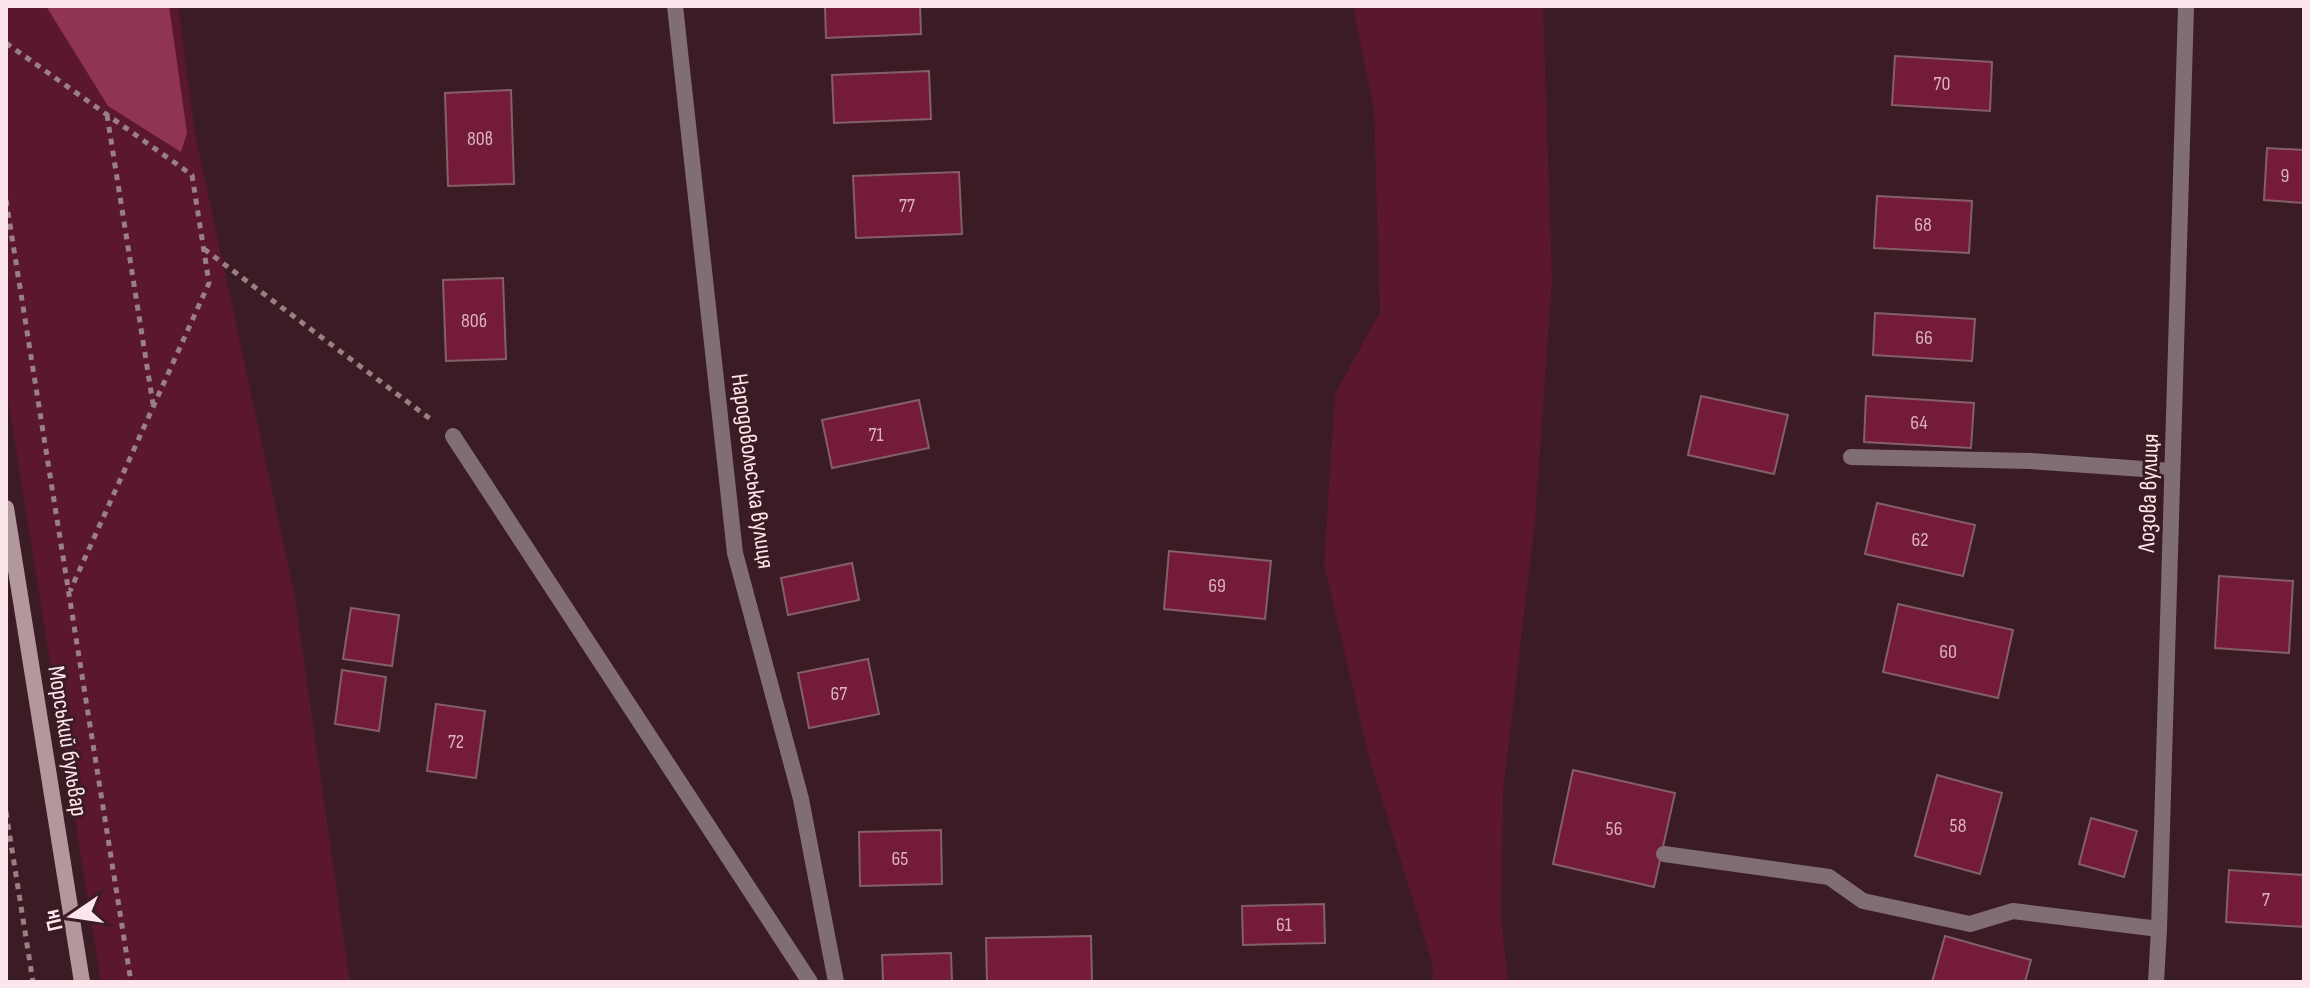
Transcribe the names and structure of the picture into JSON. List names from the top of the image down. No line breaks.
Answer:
{"streets":{"street":["Народовольська вулиця","Лозова вулиця","Морський бульвар"]},"house_numbers":["70","80в","9","77","68","80б","66","64","71","62","69","60","67","72","58","56","65","7","61"],"north":"left"}
